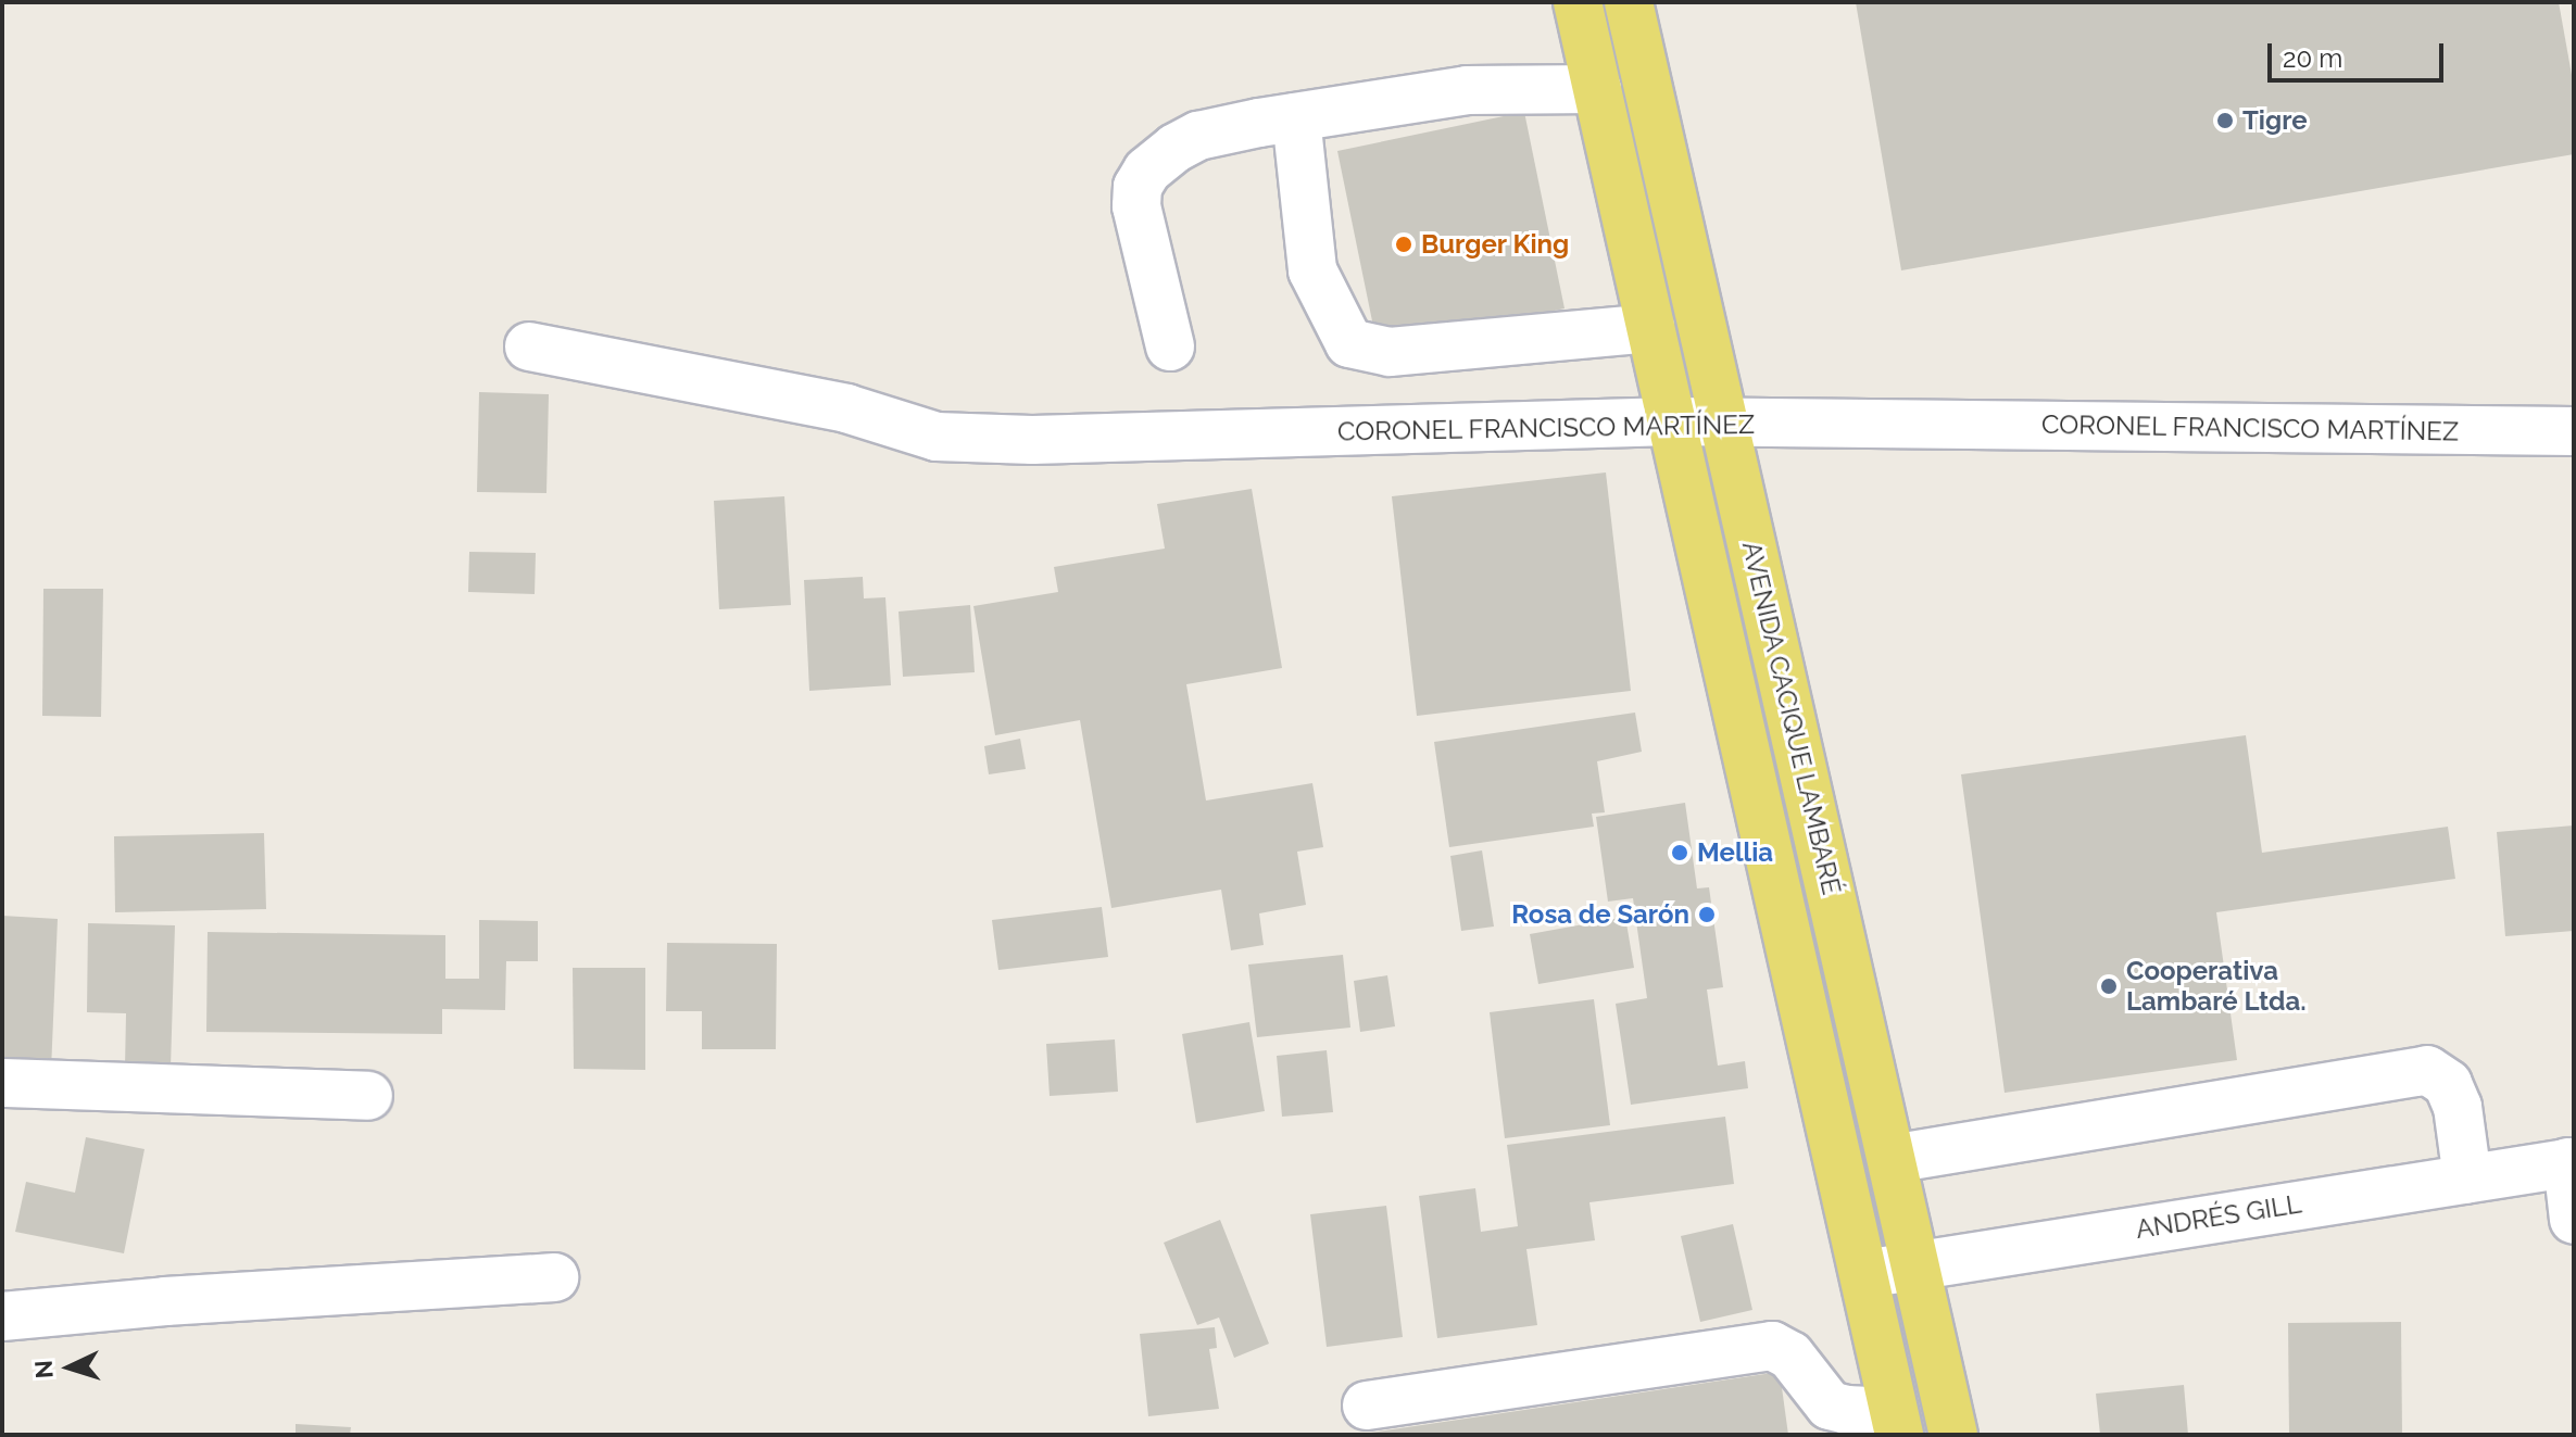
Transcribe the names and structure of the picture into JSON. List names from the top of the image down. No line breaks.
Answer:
{"streets":{"main road":["AVENIDA CACIQUE LAMBARÉ"],"street":["CORONEL FRANCISCO MARTÍNEZ","ANDRÉS GILL"]},"crossings":[["CORONEL FRANCISCO MARTÍNEZ","AVENIDA CACIQUE LAMBARÉ"],["AVENIDA CACIQUE LAMBARÉ","ANDRÉS GILL"]],"places":["Tigre","Burger King","Mellia","Rosa de Sarón","Cooperativa Lambaré Ltda."],"scale_bar":"20 m","north":"left"}
